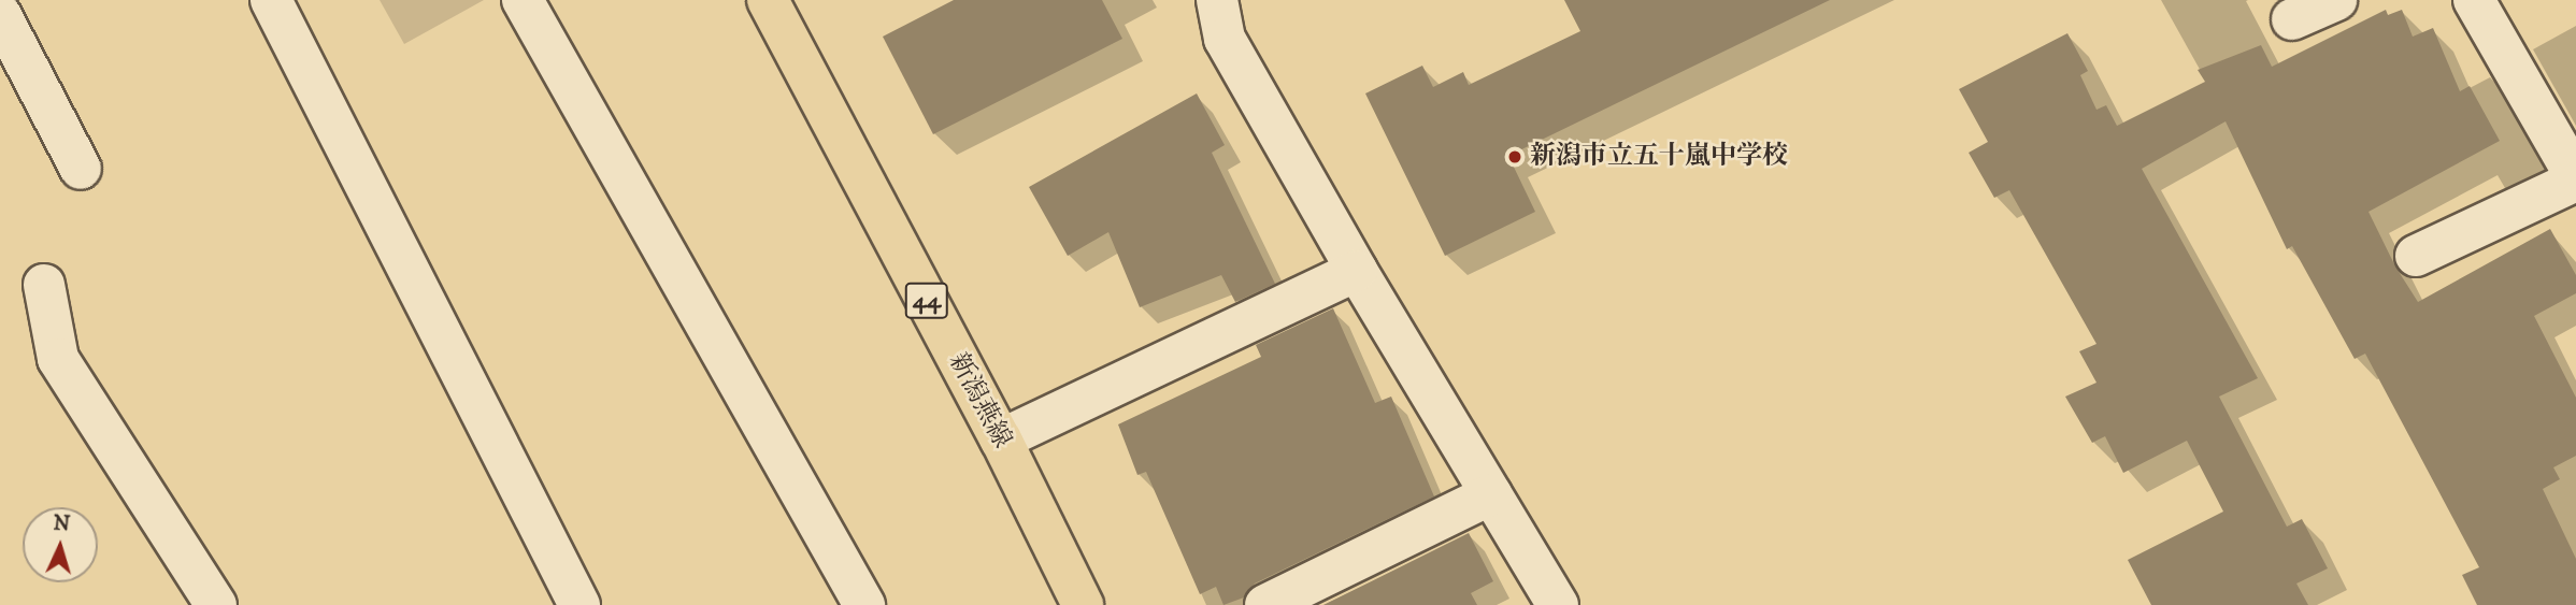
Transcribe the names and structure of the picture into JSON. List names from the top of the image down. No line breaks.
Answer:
{"streets":{"main road":["44","新潟燕線"]},"places":["新潟市立五十嵐中学校"],"north":"top"}
